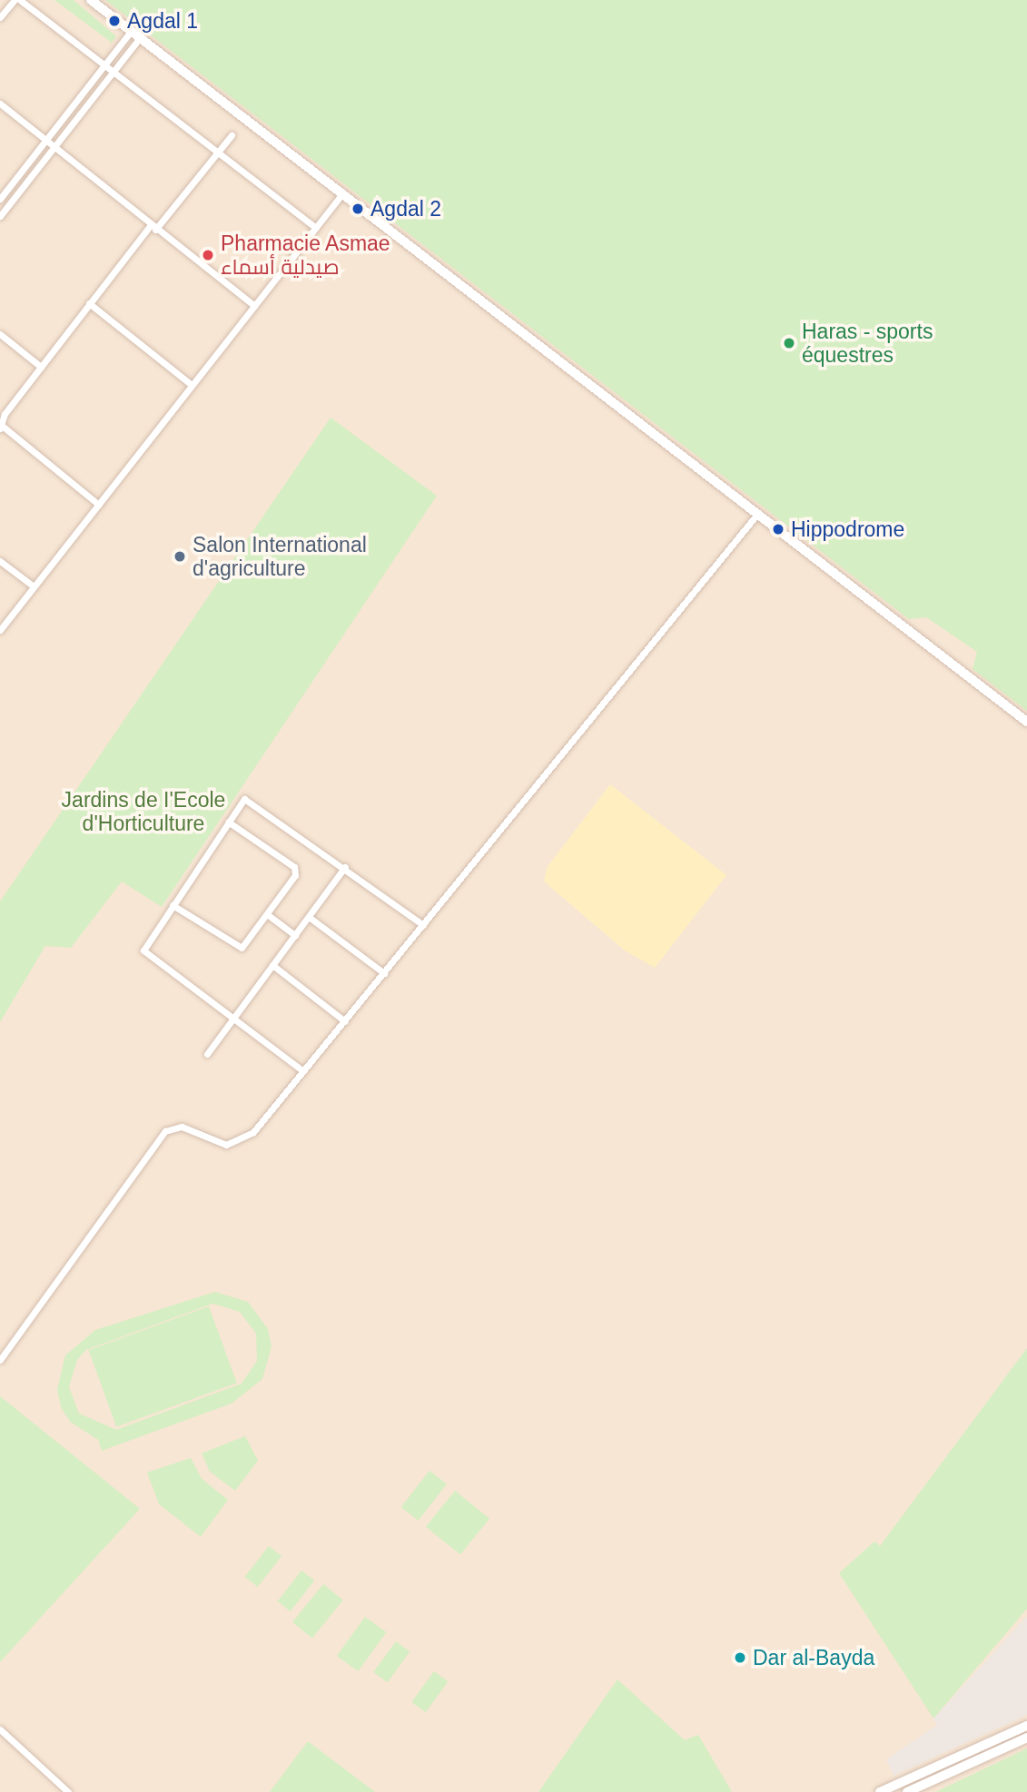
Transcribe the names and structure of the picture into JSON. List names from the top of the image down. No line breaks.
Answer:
{"parks":["Jardins de I'Ecole d'Horticulture"],"places":["Agdal 1","Agdal 2","Pharmacie Asmae صيدلية أسماء","Haras - sports équestres","Hippodrome","Salon International d'agriculture","Dar al-Bayda"]}
